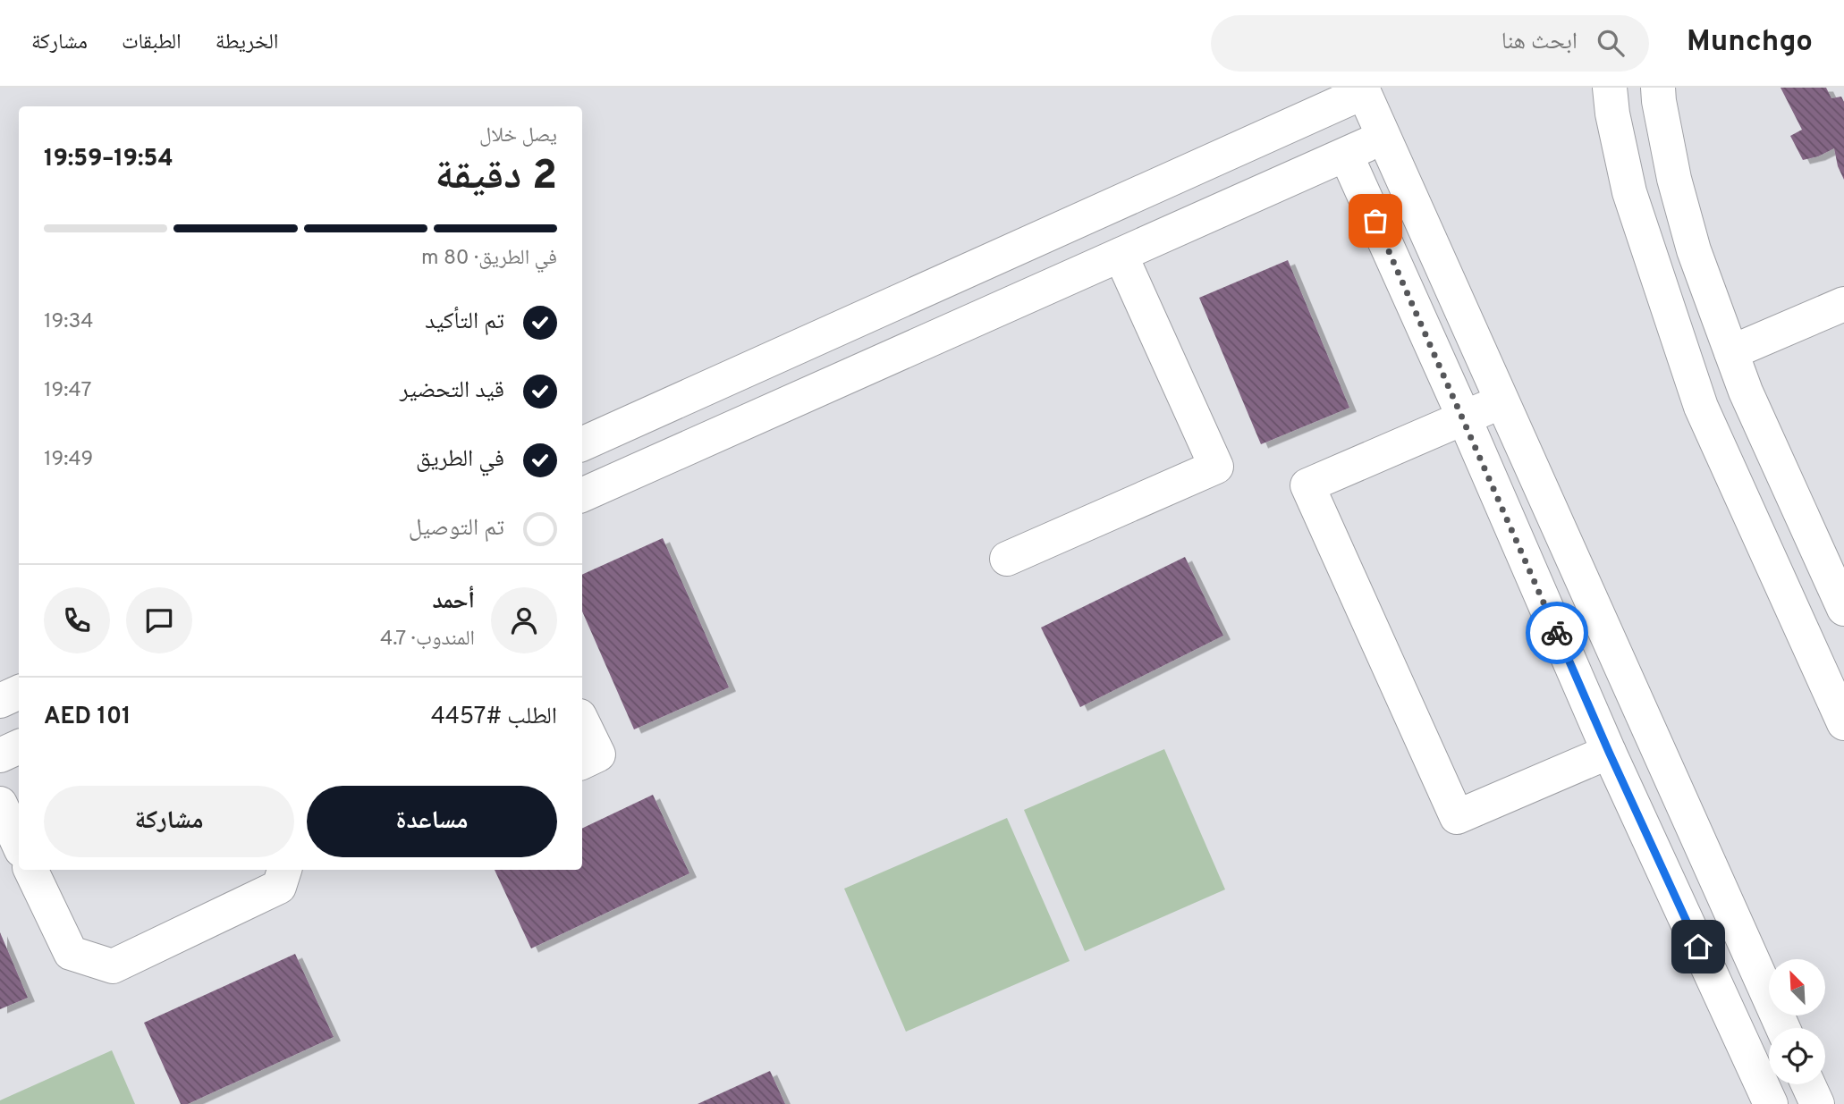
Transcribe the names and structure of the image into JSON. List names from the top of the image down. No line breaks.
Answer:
{"north":"top left","page":{"header":"Munchgo","search":"ابحث هنا","nav":["الخريطة","الطبقات","مشاركة"],"heading":["2 دقيقة","يصل خلال","19:54–19:59"],"panel":["أحمد","المندوب · 4.7","الطلب #4457","AED 101"],"bar":"في الطريق · 80 m","list":[["تم التأكيد","19:34"],["قيد التحضير","19:47"],["في الطريق","19:49"],"تم التوصيل"],"buttons":["مساعدة","مشاركة"]}}
